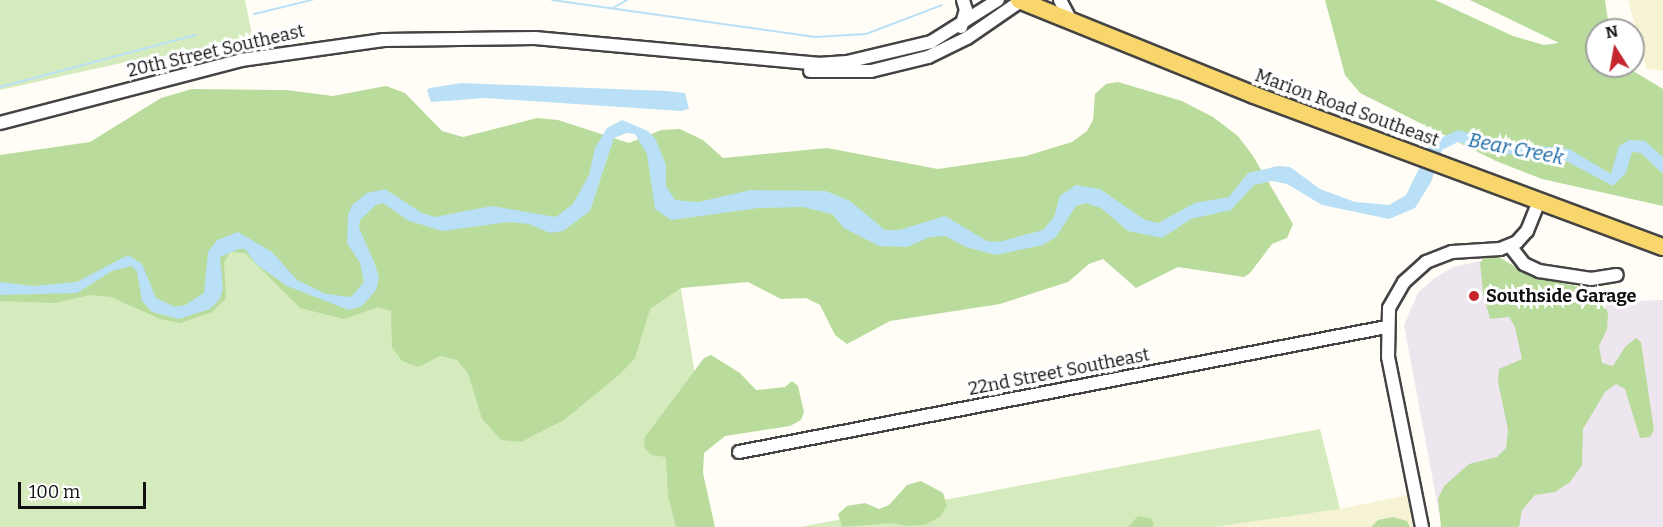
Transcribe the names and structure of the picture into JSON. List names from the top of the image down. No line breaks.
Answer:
{"streets":{"main road":["Marion Road Southeast"],"street":["20th Street Southeast","22nd Street Southeast"]},"crossings":[["20th Street Southeast","Marion Road Southeast"]],"water":["Bear Creek"],"places":["Southside Garage"],"scale_bar":"100 m","north":"top"}
